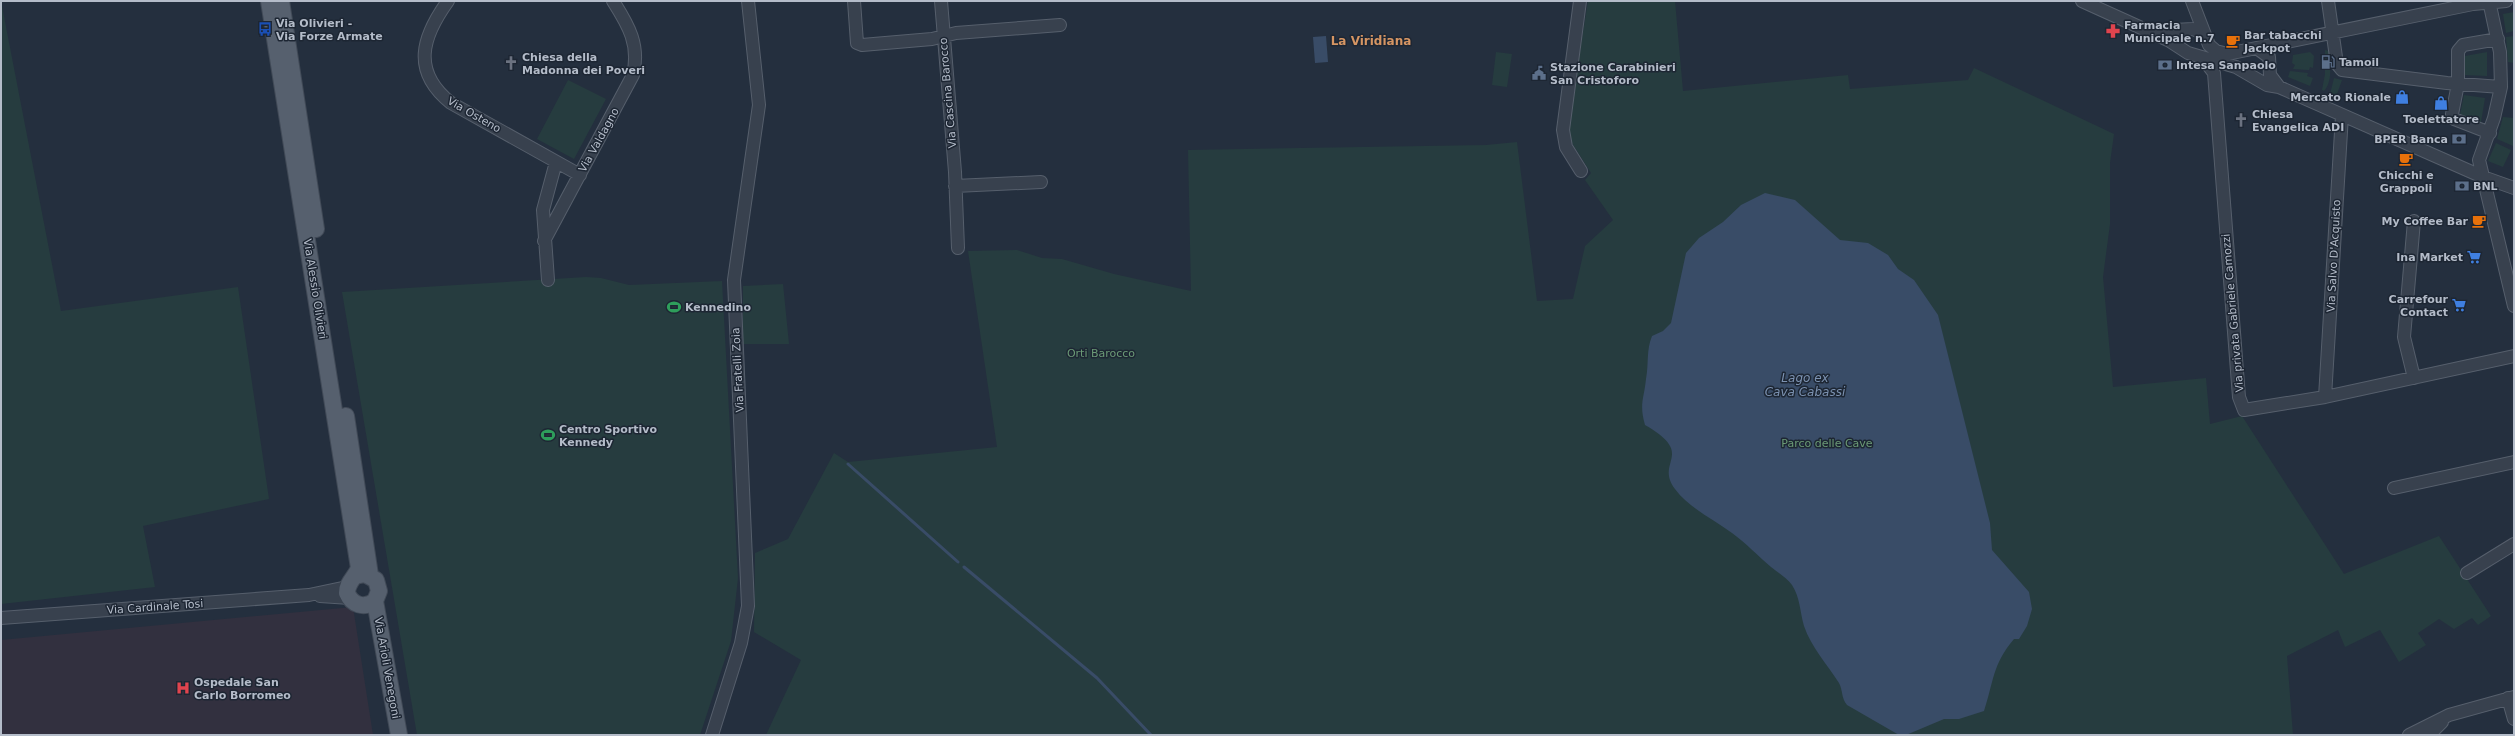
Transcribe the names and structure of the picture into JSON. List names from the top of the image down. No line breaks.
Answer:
{"streets":{"main road":["Via Alessio Olivieri","Via Arioli Venegoni"],"street":["Via Cascina Barocco","Via Osteno","Via Valdagno","Via Salvo D'Acquisto","Via privata Gabriele Camozzi","Via Fratelli Zoia","Via Cardinale Tosi"]},"crossings":[["Via Osteno","Via Valdagno"],["Via Salvo D'Acquisto","Via privata Gabriele Camozzi"],["Via Alessio Olivieri","Via Cardinale Tosi"],["Via Alessio Olivieri","Via Arioli Venegoni"],["Via Cardinale Tosi","Via Arioli Venegoni"]],"districts":["La Viridiana"],"water":["Lago ex Cava Cabassi"],"parks":["Orti Barocco","Parco delle Cave"],"places":{"bus stop":["Via Olivieri - Via Forze Armate"],"pharmacy":["Farmacia Municipale n.7"],"cafe":["Bar tabacchi Jackpot","Chicchi e Grappoli","My Coffee Bar"],"fuel station":["Tamoil"],"church":["Chiesa della Madonna dei Poveri","Chiesa Evangelica ADI"],"bank":["Intesa Sanpaolo","BPER Banca","BNL"],"public building":["Stazione Carabinieri San Cristoforo"],"shop":["Mercato Rionale","Toelettatore"],"supermarket":["Ina Market","Carrefour Contact"],"sports":["Kennedino","Centro Sportivo Kennedy"],"hospital":["Ospedale San Carlo Borromeo"]}}
